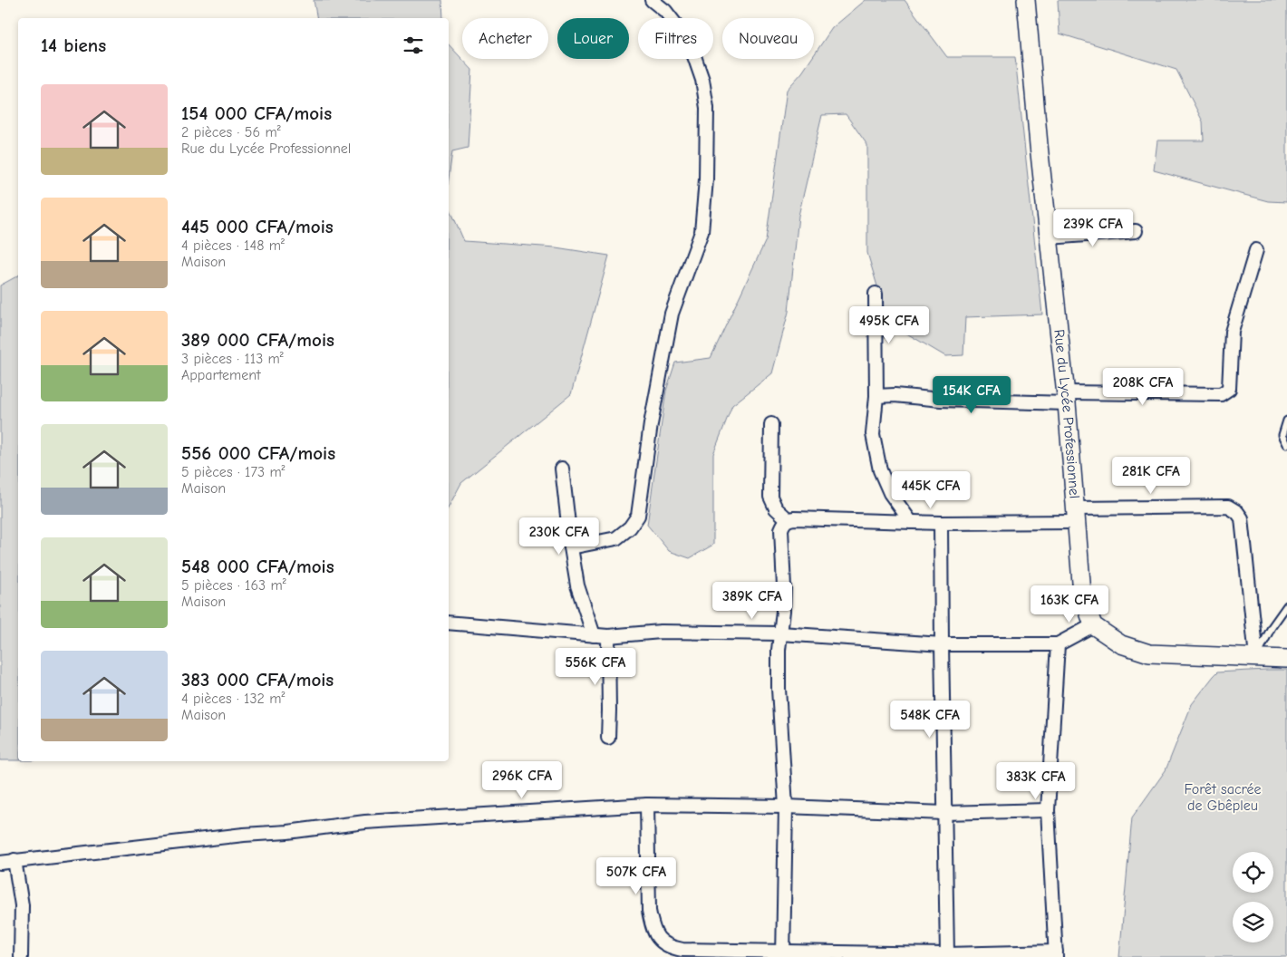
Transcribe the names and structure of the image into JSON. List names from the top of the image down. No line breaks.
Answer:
{"streets":{"main road":["Rue du Lycée Professionnel"]},"parks":["Forêt sacrée de Gbêpleu"],"page":{"chip":["Acheter","Louer","Filtres","Nouveau"],"heading":"14 biens","list":[{"name":"154 000 CFA/mois","note":"2 pièces · 56 m² · Rue du Lycée Professionnel"},{"name":"445 000 CFA/mois","note":"4 pièces · 148 m² · Maison"},{"name":"389 000 CFA/mois","note":"3 pièces · 113 m² · Appartement"},{"name":"556 000 CFA/mois","note":"5 pièces · 173 m² · Maison"},{"name":"548 000 CFA/mois","note":"5 pièces · 163 m² · Maison"},{"name":"383 000 CFA/mois","note":"4 pièces · 132 m² · Maison"}],"price":["239K CFA","495K CFA","208K CFA","154K CFA","281K CFA","445K CFA","230K CFA","389K CFA","163K CFA","556K CFA","548K CFA","296K CFA","383K CFA","507K CFA"]}}
